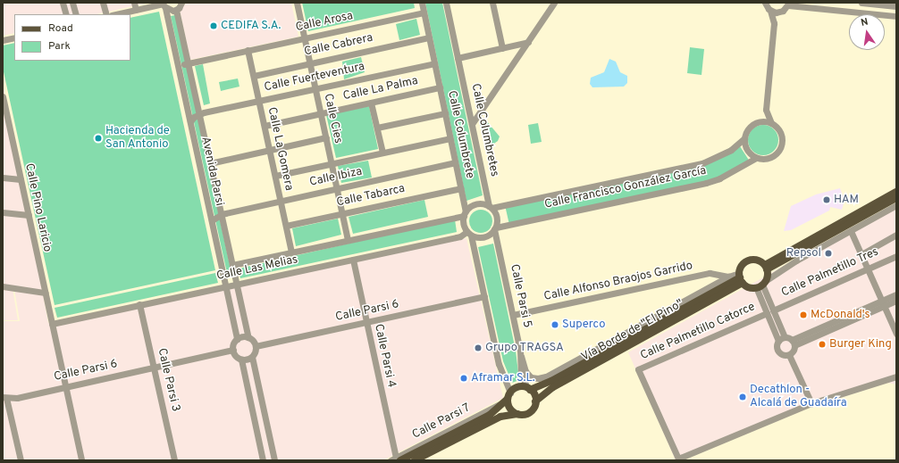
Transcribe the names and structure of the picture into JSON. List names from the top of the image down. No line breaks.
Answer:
{"streets":{"main road":["Vía Borde de \"El Pino\""],"street":["Calle Arosa","Calle Cabrera","Calle Fuerteventura","Calle La Palma","Calle Cies","Calle Columbretes","Calle Columbrete","Calle La Gomera","Avenida Parsi","Calle Ibiza","Calle Francisco González García","Calle Tabarca","Calle Pino Laricio","Calle Las Melias","Calle Palmetillo Tres","Calle Alfonso Braojos Garrido","Calle Parsi 5","Calle Parsi 6","Calle Palmetillo Catorce","Calle Parsi 4","Calle Parsi 3"]},"crossings":[["Calle Arosa","Calle Cies"],["Calle Arosa","Calle Columbrete"],["Calle Arosa","Calle La Gomera"],["Calle Arosa","Avenida Parsi"],["Calle Cabrera","Calle Cies"],["Calle Cabrera","Calle Columbrete"],["Calle Cabrera","Calle La Gomera"],["Calle Fuerteventura","Calle Cies"],["Calle Fuerteventura","Calle Columbrete"],["Calle Fuerteventura","Calle La Gomera"],["Calle Fuerteventura","Avenida Parsi"],["Calle La Palma","Calle Cies"],["Calle La Palma","Calle Columbrete"],["Calle La Palma","Calle La Gomera"],["Calle Cies","Calle Ibiza"],["Calle Cies","Calle Tabarca"],["Calle Cies","Calle Las Melias"],["Calle Columbretes","Calle Columbrete"],["Calle Columbretes","Calle Francisco González García"],["Calle Columbretes","Calle Las Melias"],["Calle Columbretes","Calle Parsi 5"],["Calle Columbrete","Calle Ibiza"],["Calle Columbrete","Calle Francisco González García"],["Calle Columbrete","Calle Tabarca"],["Calle Columbrete","Calle Las Melias"],["Calle Columbrete","Calle Parsi 5"],["Calle La Gomera","Calle Ibiza"],["Calle La Gomera","Calle Tabarca"],["Calle La Gomera","Calle Las Melias"],["Avenida Parsi","Calle Ibiza"],["Avenida Parsi","Calle Las Melias"],["Avenida Parsi","Calle Parsi 6"],["Calle Francisco González García","Calle Las Melias"],["Calle Francisco González García","Calle Parsi 5"],["Calle Pino Laricio","Calle Las Melias"],["Calle Pino Laricio","Calle Parsi 6"],["Calle Las Melias","Calle Parsi 5"],["Calle Las Melias","Calle Parsi 4"],["Calle Las Melias","Calle Parsi 3"],["Calle Alfonso Braojos Garrido","Calle Parsi 5"],["Calle Parsi 5","Vía Borde de \"El Pino\""],["Calle Parsi 6","Calle Parsi 4"],["Calle Parsi 6","Calle Parsi 3"]],"places":["CEDIFA S.A.","Hacienda de San Antonio","HAM","Repsol","McDonald's","Superco","Burger King","Grupo TRAGSA","Aframar S.L.","Decathlon - Alcalá de Guadaíra"],"legend":["Road","Park"],"north":"top"}
